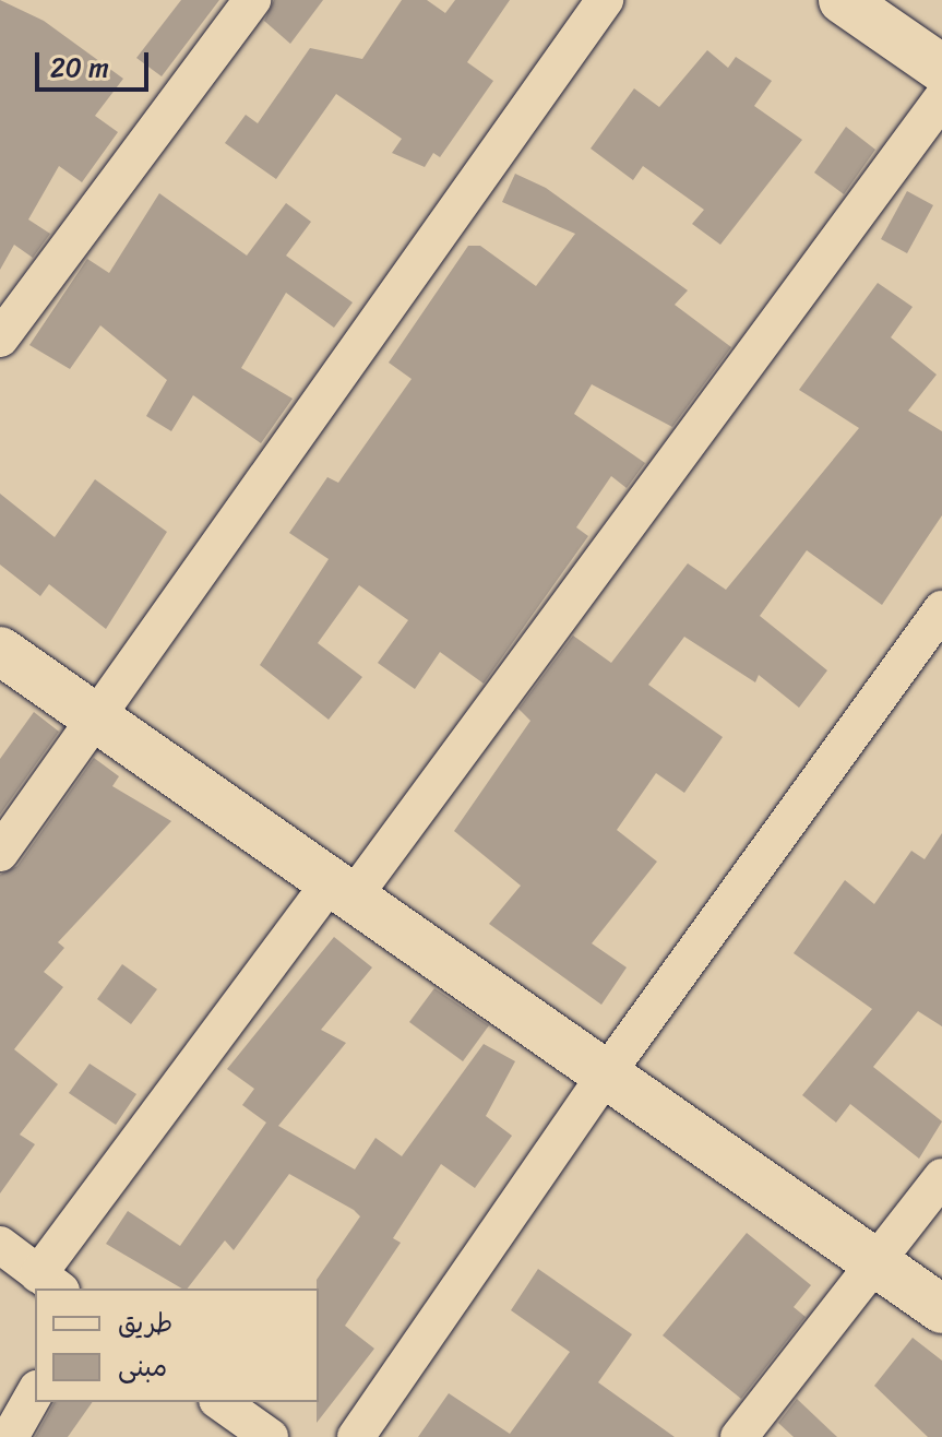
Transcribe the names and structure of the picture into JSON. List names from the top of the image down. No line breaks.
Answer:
{"legend":["طريق","مبنى"],"scale_bar":"20 m"}
